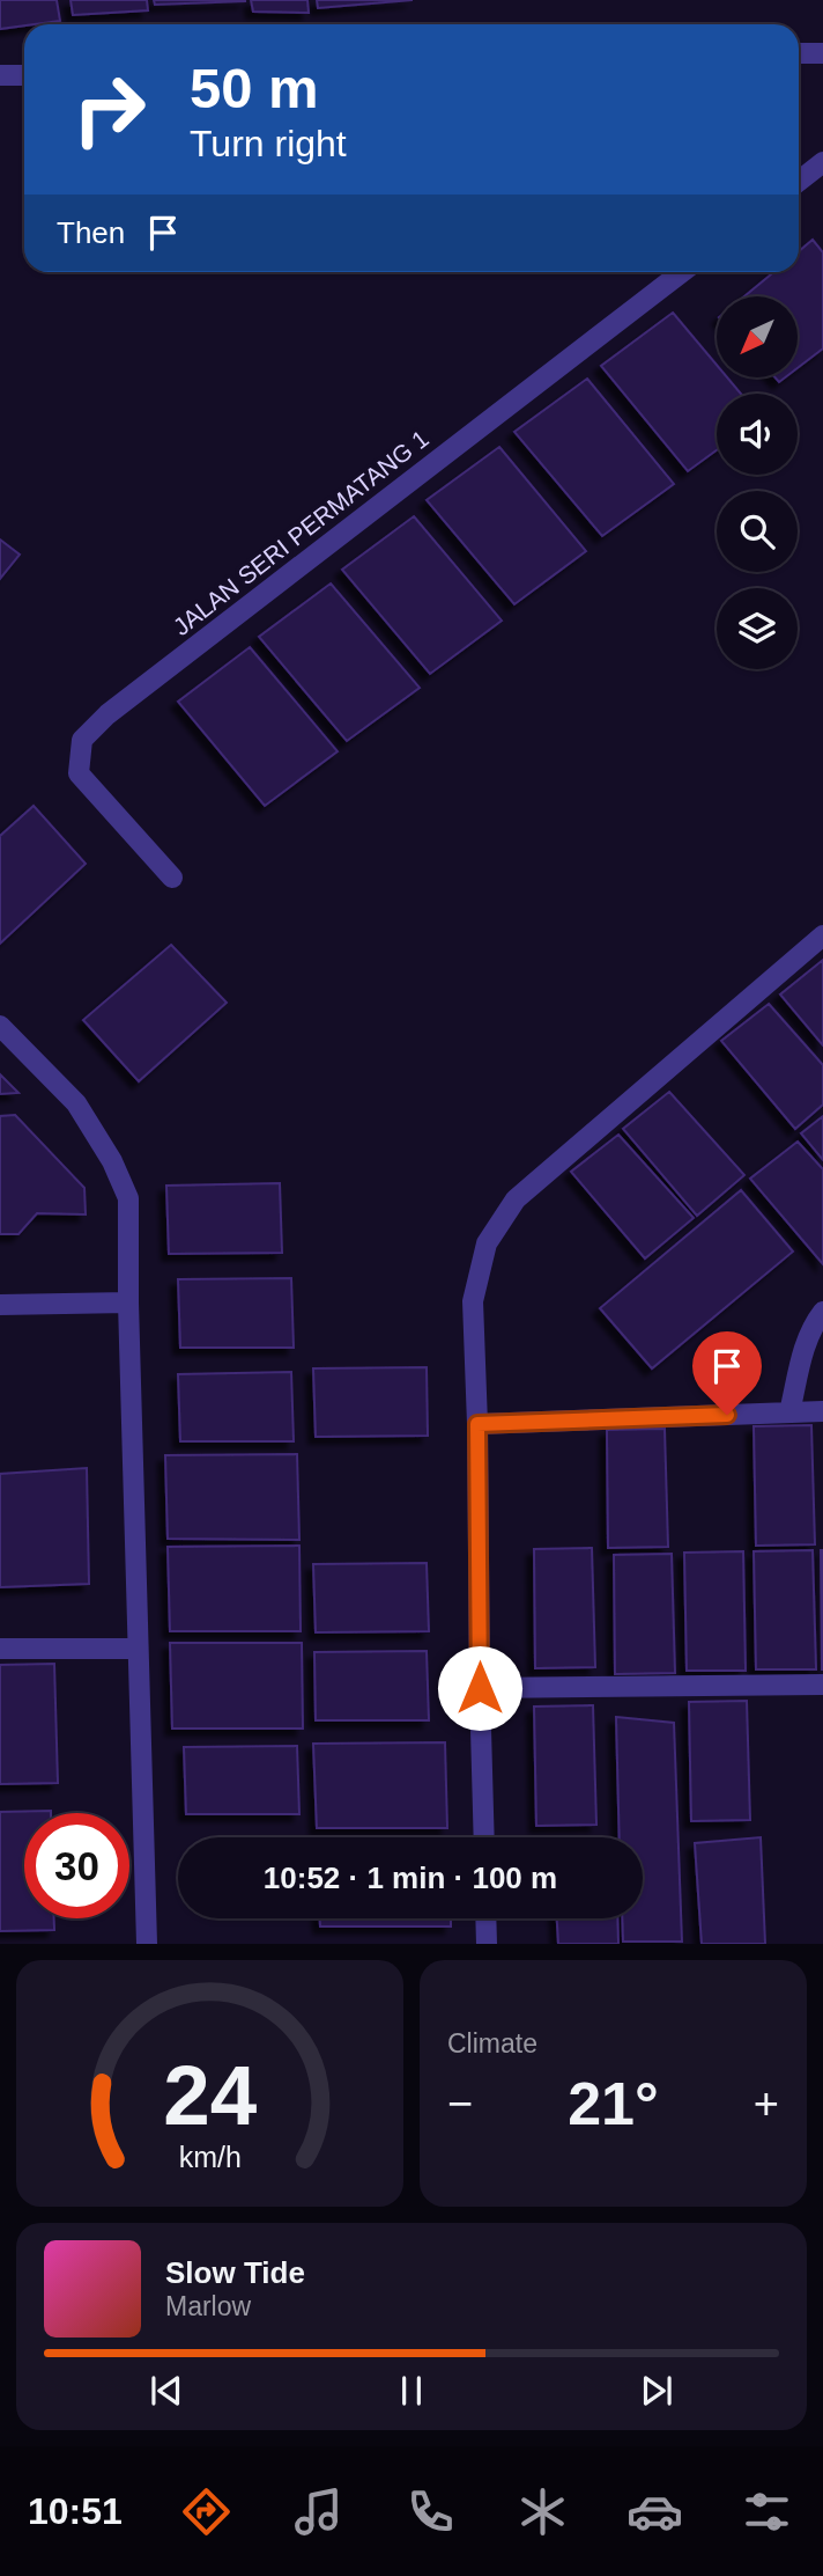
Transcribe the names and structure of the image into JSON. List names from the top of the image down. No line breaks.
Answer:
{"streets":{"street":["JALAN SERI PERMATANG 1"]},"north":"bottom left","page":{"turn":["50 m","Turn right"],"then":"Then","limit":"30","trip":"10:52 · 1 min · 100 m","tile":"Climate","heat":["−","21°","+"],"song":["Slow Tide","Marlow"],"tabs":"10:51","gauge":["24","km/h"]}}
